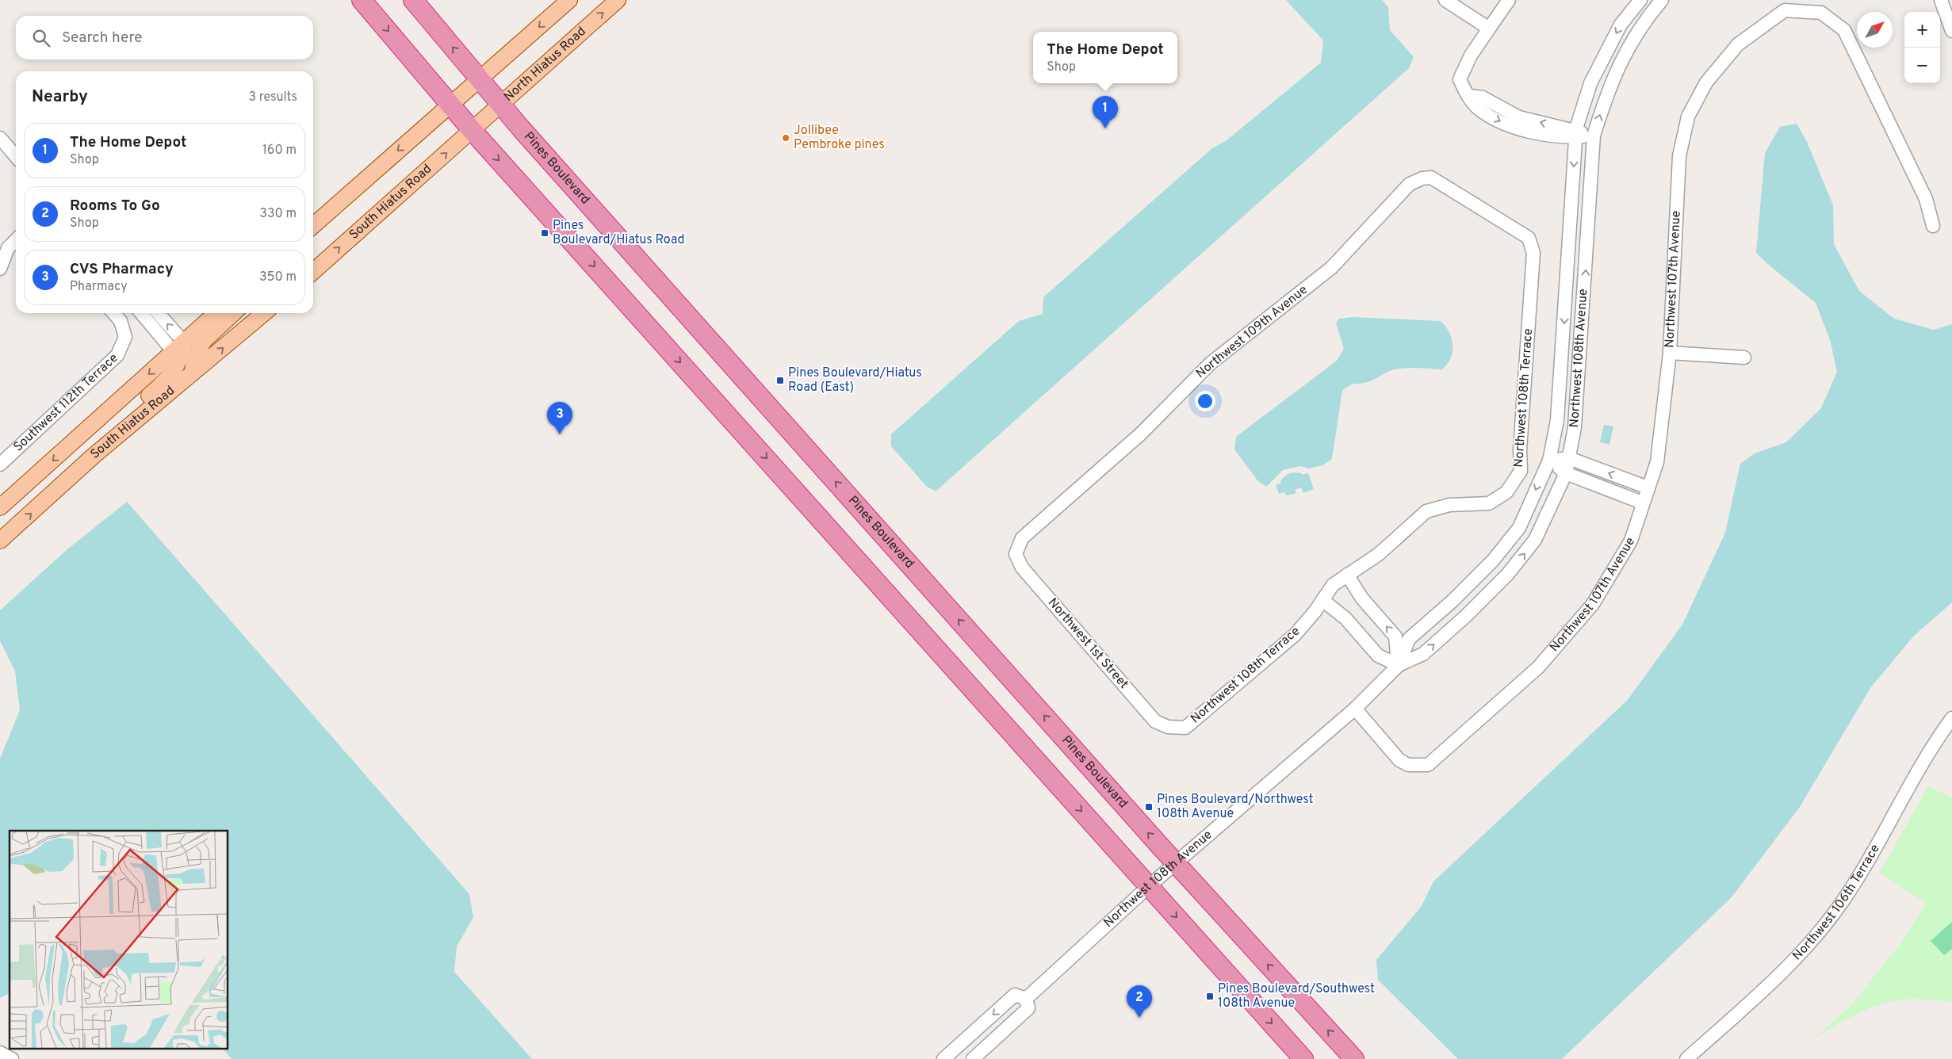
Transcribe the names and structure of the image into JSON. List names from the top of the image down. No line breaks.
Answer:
{"streets":{"highway":["Pines Boulevard"],"main road":["North Hiatus Road","South Hiatus Road"],"street":["Northwest 107th Avenue","Northwest 109th Avenue","Northwest 108th Avenue","Northwest 108th Terrace","Southwest 112th Terrace","Northwest 1st Street","Northwest 106th Terrace"]},"crossings":[["North Hiatus Road","Pines Boulevard"],["North Hiatus Road","South Hiatus Road"],["Pines Boulevard","Northwest 108th Avenue"],["Northwest 107th Avenue","Northwest 108th Avenue"],["Northwest 109th Avenue","Northwest 108th Terrace"],["Northwest 109th Avenue","Northwest 1st Street"],["Northwest 108th Terrace","Northwest 1st Street"]],"places":{"other":["Jollibee Pembroke pines"],"transit":["Pines Boulevard/Hiatus Road","Pines Boulevard/Hiatus Road (East)","Pines Boulevard/Northwest 108th Avenue","Pines Boulevard/Southwest 108th Avenue"]},"north":"top right","page":{"map_buttons":["+","−"],"search":"Search here","popup":["The Home Depot","Shop"],"heading":["Nearby","3 results"],"pins":["1","3","2"],"list":[{"mark":"1","name":"The Home Depot","note":"Shop","value":"160 m"},{"mark":"2","name":"Rooms To Go","note":"Shop","value":"330 m"},{"mark":"3","name":"CVS Pharmacy","note":"Pharmacy","value":"350 m"}]}}
